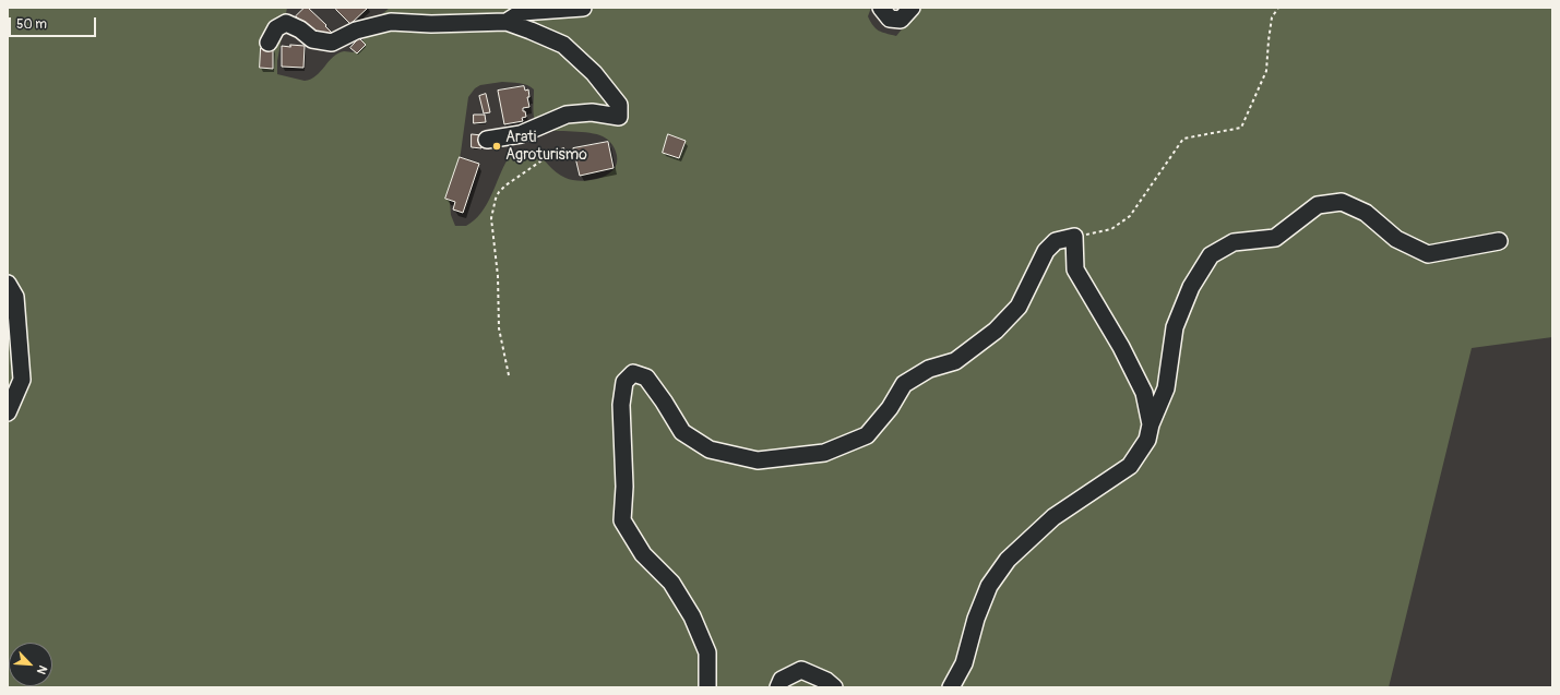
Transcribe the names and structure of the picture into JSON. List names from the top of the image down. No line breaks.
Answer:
{"places":["Arati Agroturismo"],"scale_bar":"50 m","north":"bottom right"}
